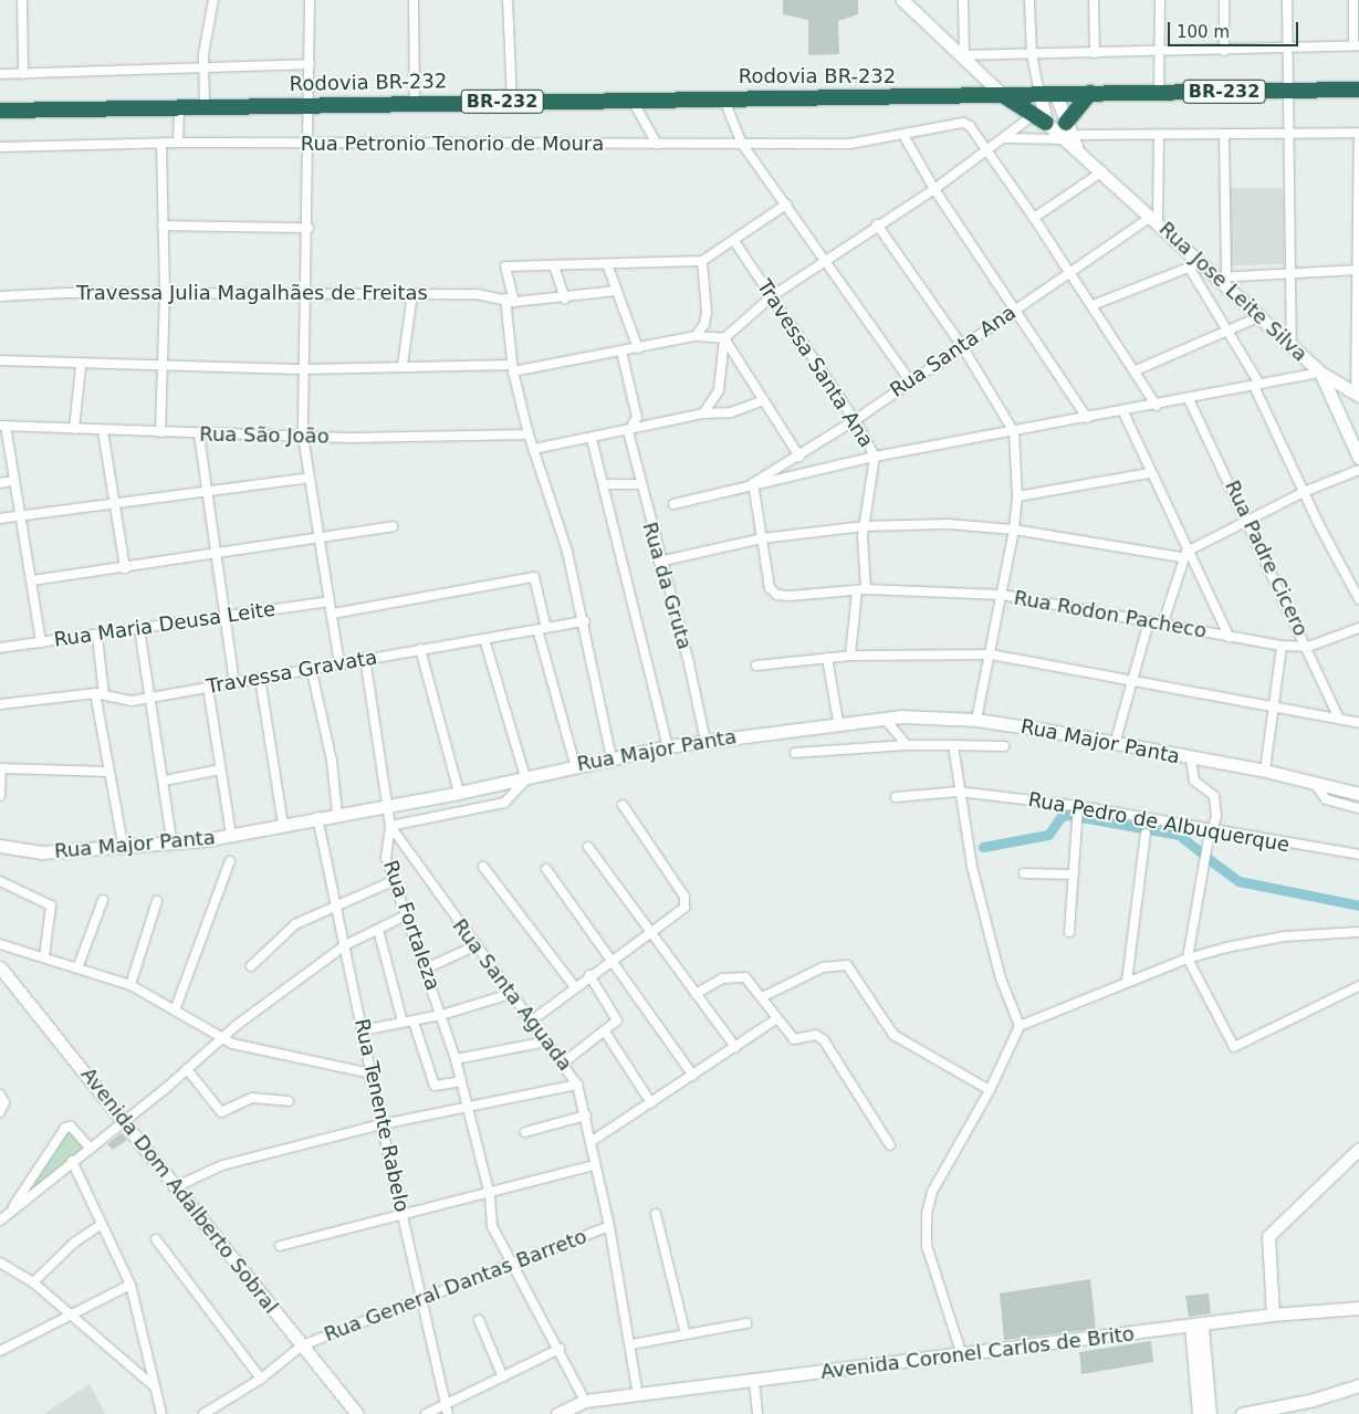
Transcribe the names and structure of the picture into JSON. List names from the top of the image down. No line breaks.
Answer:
{"streets":{"highway":["Rodovia BR-232","BR-232"],"main road":["Rua Jose Leite Silva","Rua Major Panta","Avenida Dom Adalberto Sobral","Avenida Coronel Carlos de Brito"],"street":["Rua Petronio Tenorio de Moura","Travessa Julia Magalhães de Freitas","Rua Santa Ana","Travessa Santa Ana","Rua São João","Rua Padre Cicero","Rua da Gruta","Rua Rodon Pacheco","Rua Maria Deusa Leite","Travessa Gravata","Rua Pedro de Albuquerque","Rua Fortaleza","Rua Santa Aguada","Rua Tenente Rabelo","Rua General Dantas Barreto"]},"crossings":[["Rodovia BR-232","BR-232"],["BR-232","Rua Jose Leite Silva"],["Rua Jose Leite Silva","Rua Santa Ana"],["Rua Santa Ana","Travessa Santa Ana"],["Travessa Santa Ana","Rua Rodon Pacheco"],["Rua Padre Cicero","Rua Rodon Pacheco"],["Rua da Gruta","Rua Major Panta"],["Rua Major Panta","Rua Tenente Rabelo"],["Rua Fortaleza","Rua Santa Aguada"],["Rua Fortaleza","Rua General Dantas Barreto"],["Rua Fortaleza","Avenida Coronel Carlos de Brito"],["Rua Santa Aguada","Rua General Dantas Barreto"],["Rua Santa Aguada","Avenida Coronel Carlos de Brito"],["Rua Tenente Rabelo","Rua General Dantas Barreto"],["Avenida Dom Adalberto Sobral","Rua General Dantas Barreto"]],"scale_bar":"100 m"}
